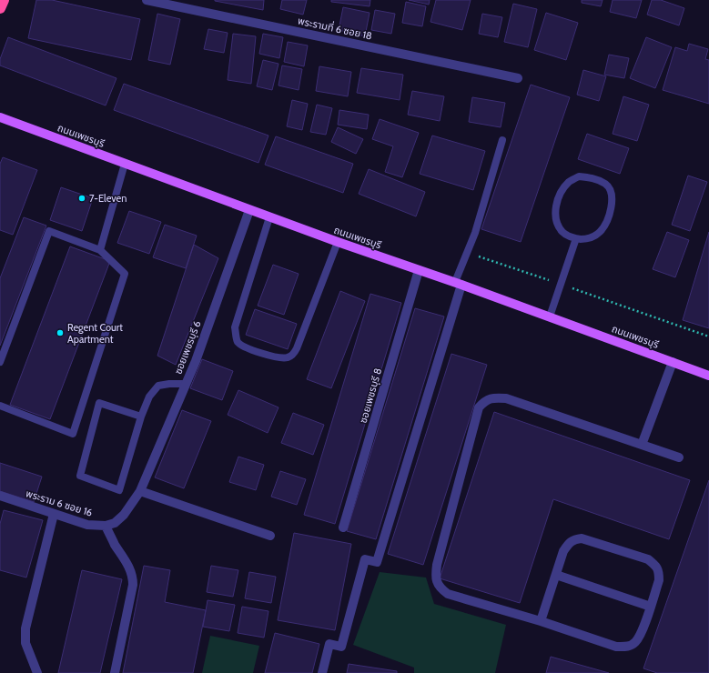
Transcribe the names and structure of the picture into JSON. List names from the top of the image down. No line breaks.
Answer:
{"streets":{"main road":["ถนนเพชรบุรี"],"street":["พระรามที่ 6 ซอย 18","ซอยเพชรบุรี 6","ซอยเพชรบุรี 8","พระราม 6 ซอย 16"]},"crossings":[["ถนนเพชรบุรี","ซอยเพชรบุรี 6"],["ถนนเพชรบุรี","ซอยเพชรบุรี 8"]],"places":["7-Eleven","Regent Court Apartment"]}
